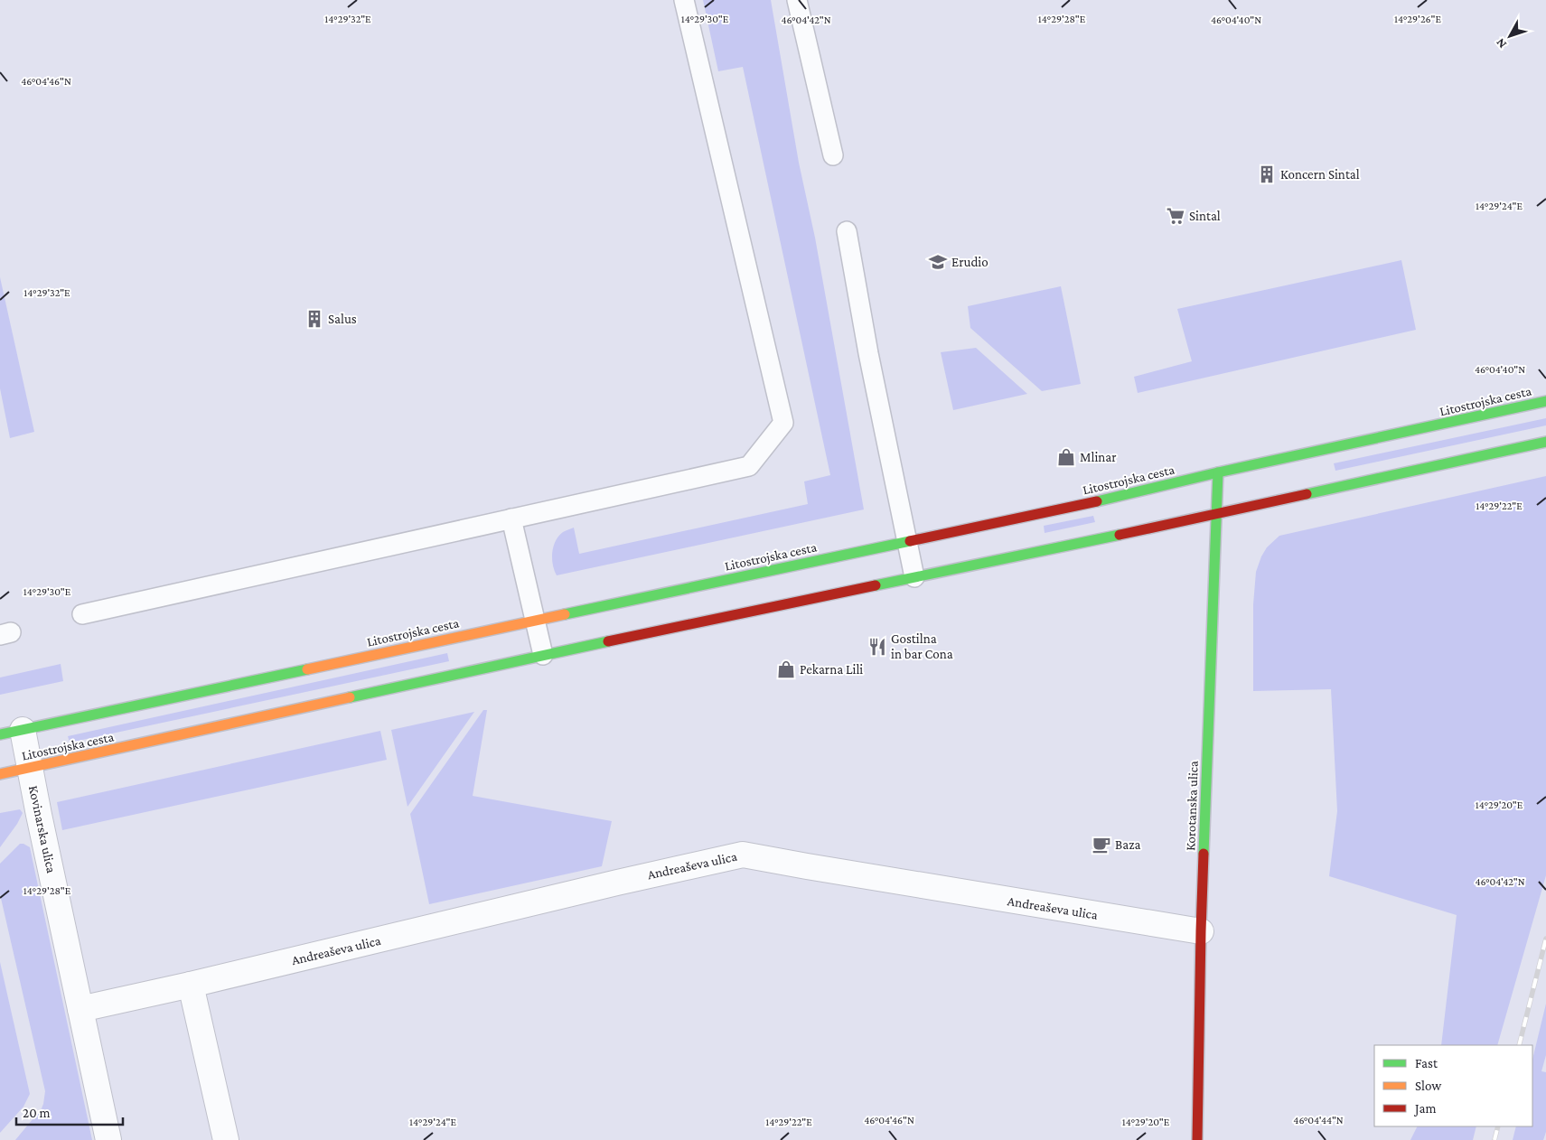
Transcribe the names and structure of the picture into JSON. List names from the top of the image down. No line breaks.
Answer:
{"streets":{"main road":["Litostrojska cesta","Korotanska ulica"],"street":["Kovinarska ulica","Andreaševa ulica"]},"crossings":[["Litostrojska cesta","Korotanska ulica"],["Litostrojska cesta","Kovinarska ulica"],["Korotanska ulica","Andreaševa ulica"]],"places":{"building":["Koncern Sintal","Salus"],"supermarket":["Sintal"],"school or university":["Erudio"],"shop":["Mlinar","Pekarna Lili"],"restaurant":["Gostilna in bar Cona"],"cafe":["Baza"]},"legend":["Fast","Slow","Jam"],"scale_bar":"20 m","north":"bottom left","coordinates":["14°29'32\"E","14°29'30\"E","14°29'28\"E","14°29'26\"E","46°04'40\"N","46°04'42\"N","46°04'46\"N","14°29'24\"E","14°29'22\"E","14°29'20\"E","46°04'44\"N"]}
